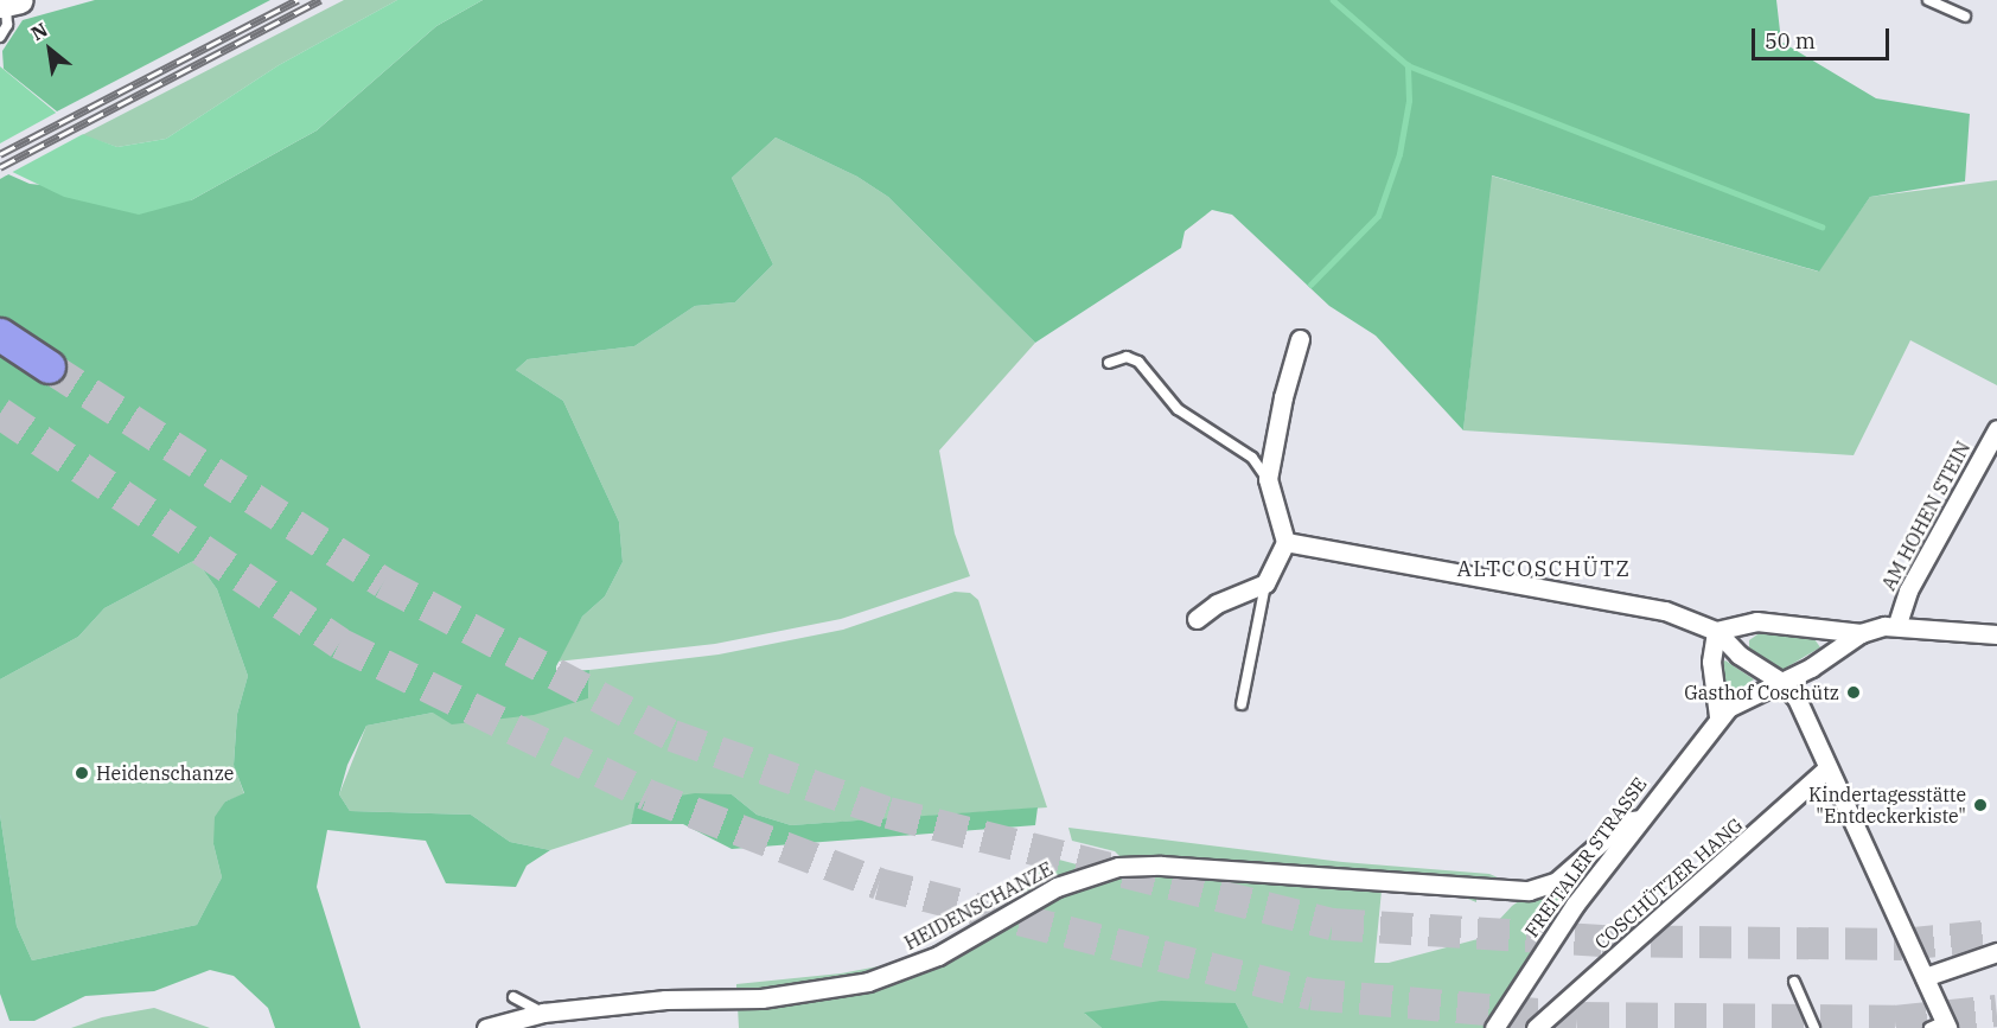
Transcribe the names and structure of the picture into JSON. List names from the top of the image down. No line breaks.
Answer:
{"streets":{"street":["AM HOHEN STEIN","FREITALER STRASSE","COSCHÜTZER HANG","HEIDENSCHANZE"]},"crossings":[["FREITALER STRASSE","HEIDENSCHANZE"]],"districts":["ALTCOSCHÜTZ"],"places":["Gasthof Coschütz","Heidenschanze","Kindertagesstätte \"Entdeckerkiste\""],"scale_bar":"50 m","north":"top left"}
